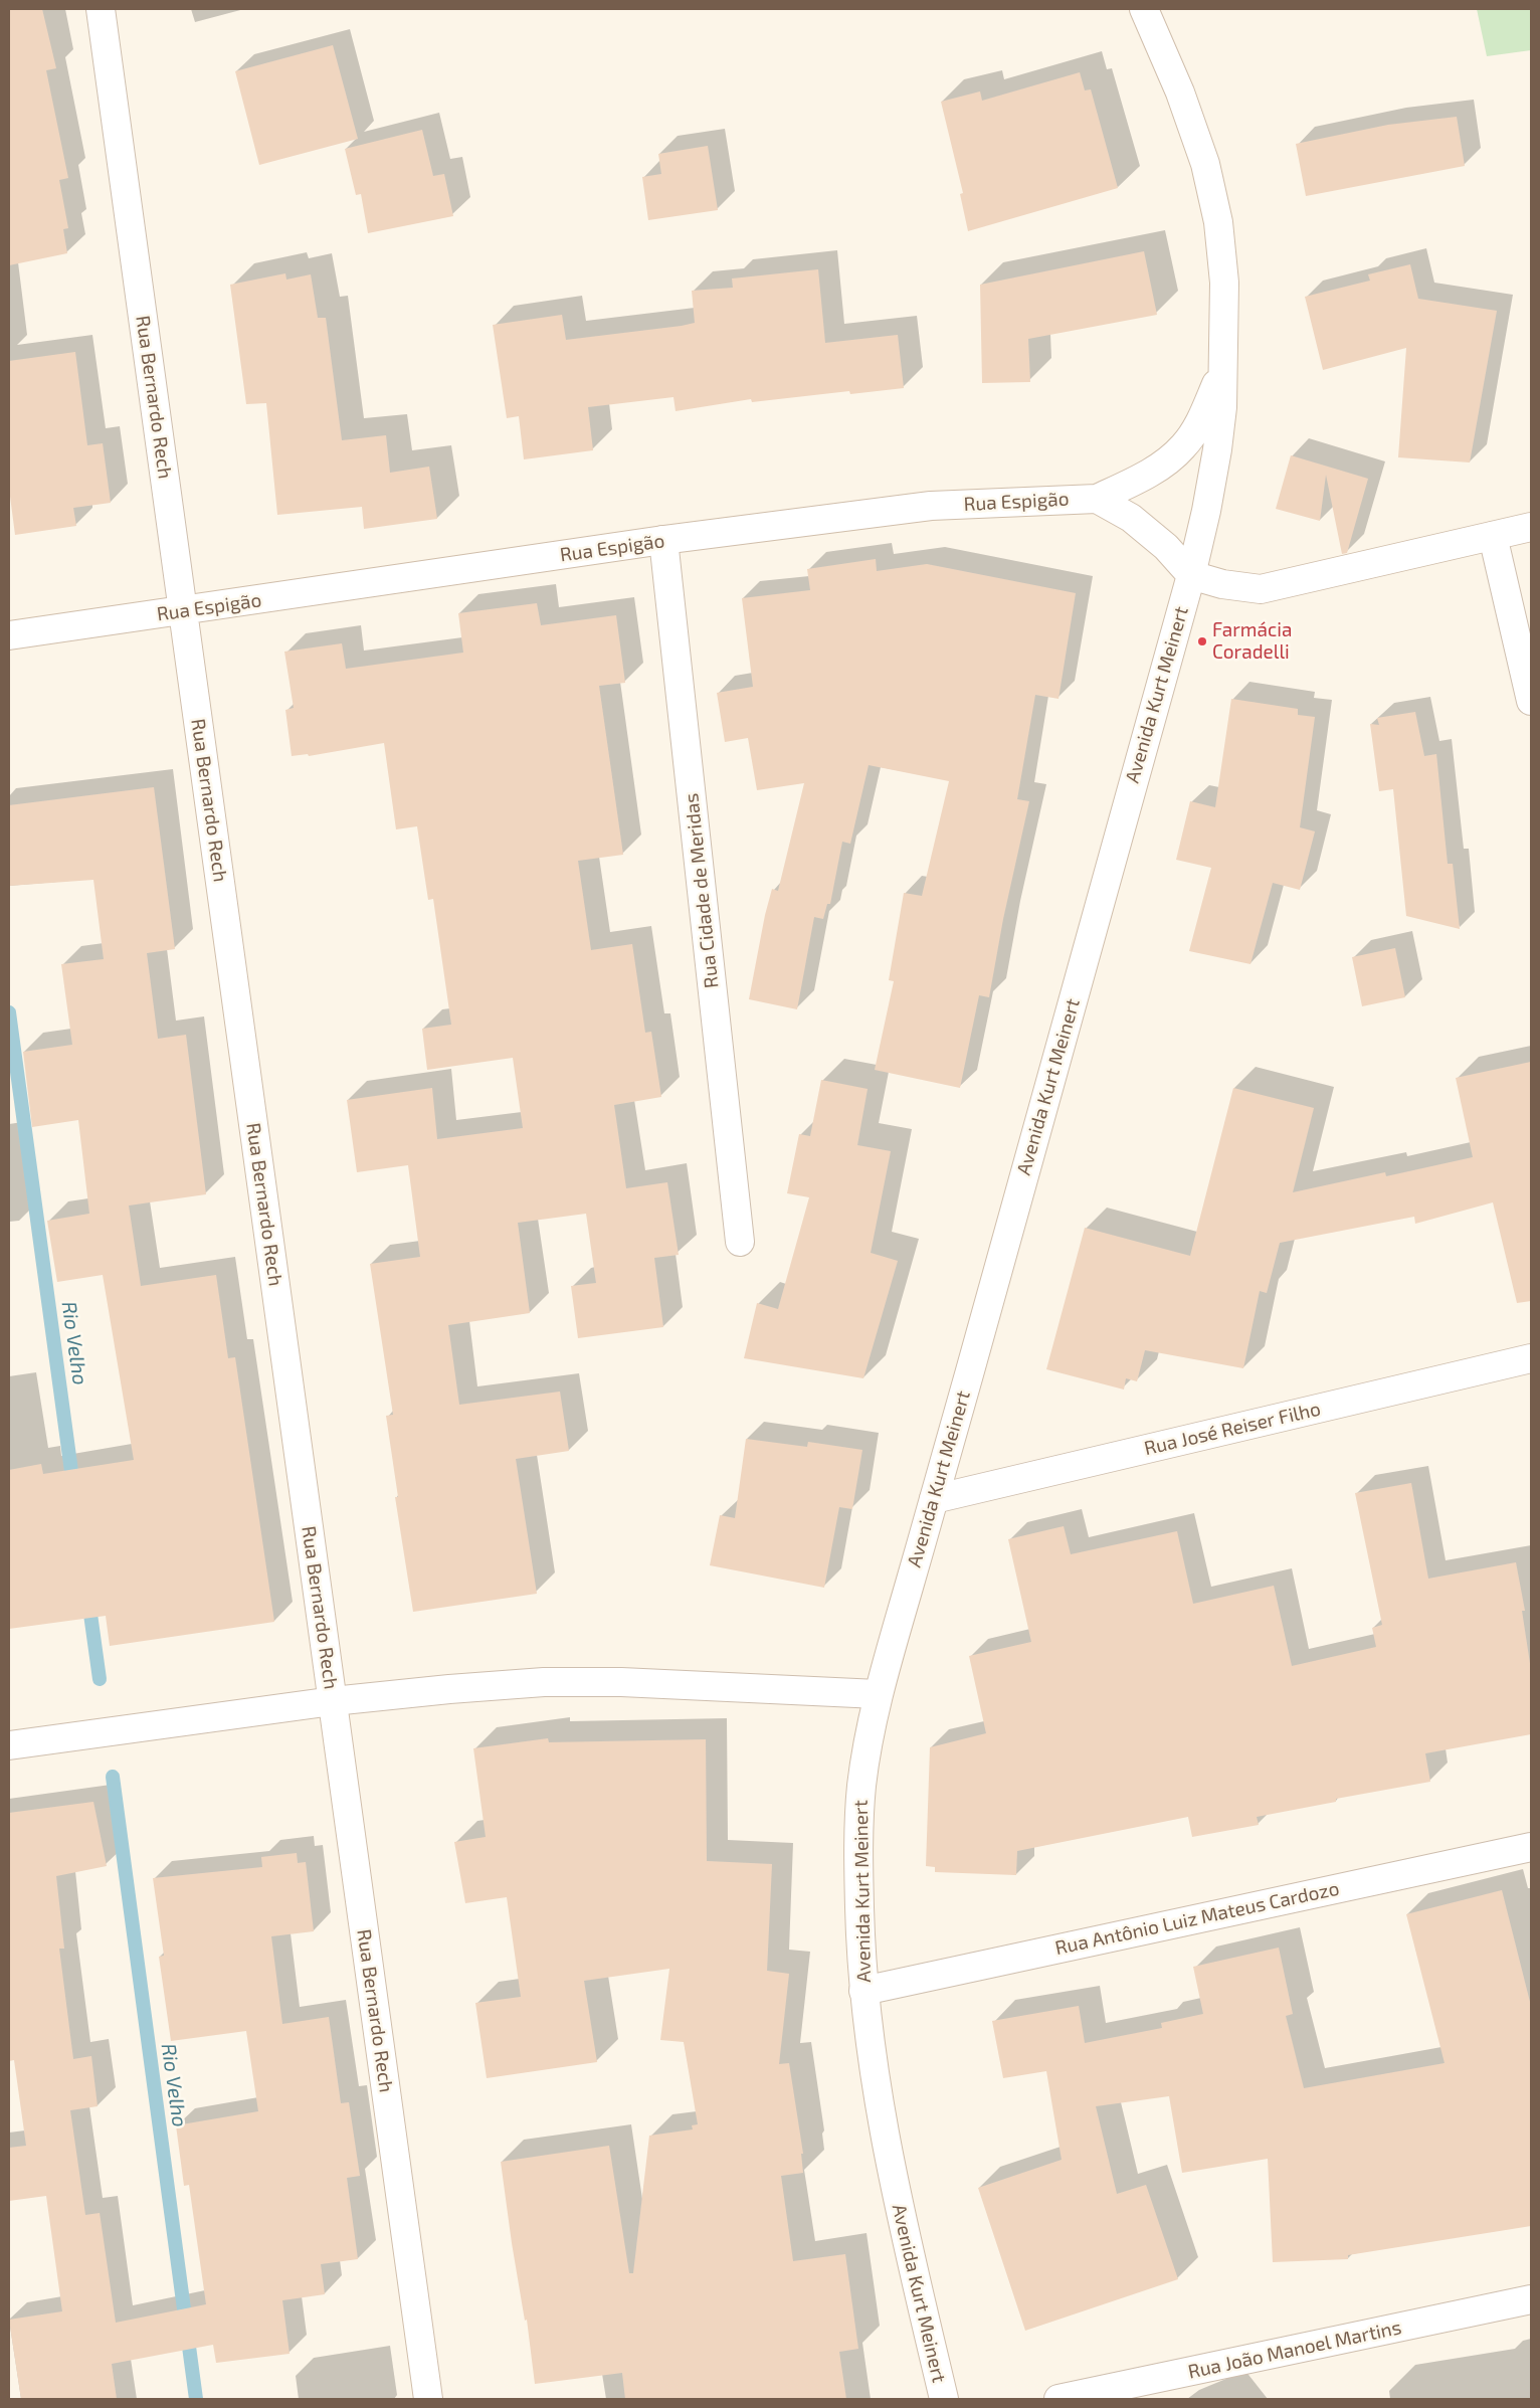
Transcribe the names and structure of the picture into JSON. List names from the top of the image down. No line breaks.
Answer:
{"streets":{"main road":["Rua Bernardo Rech","Rua Espigão","Avenida Kurt Meinert","Rua Cidade de Meridas","Rua José Reiser Filho","Rua Antônio Luiz Mateus Cardozo","Rua João Manoel Martins"]},"crossings":[["Rua Bernardo Rech","Rua Espigão"],["Rua Espigão","Avenida Kurt Meinert"],["Rua Espigão","Rua Cidade de Meridas"],["Avenida Kurt Meinert","Rua José Reiser Filho"],["Avenida Kurt Meinert","Rua Antônio Luiz Mateus Cardozo"]],"water":["Rio Velho"],"places":["Farmácia Coradelli"]}
